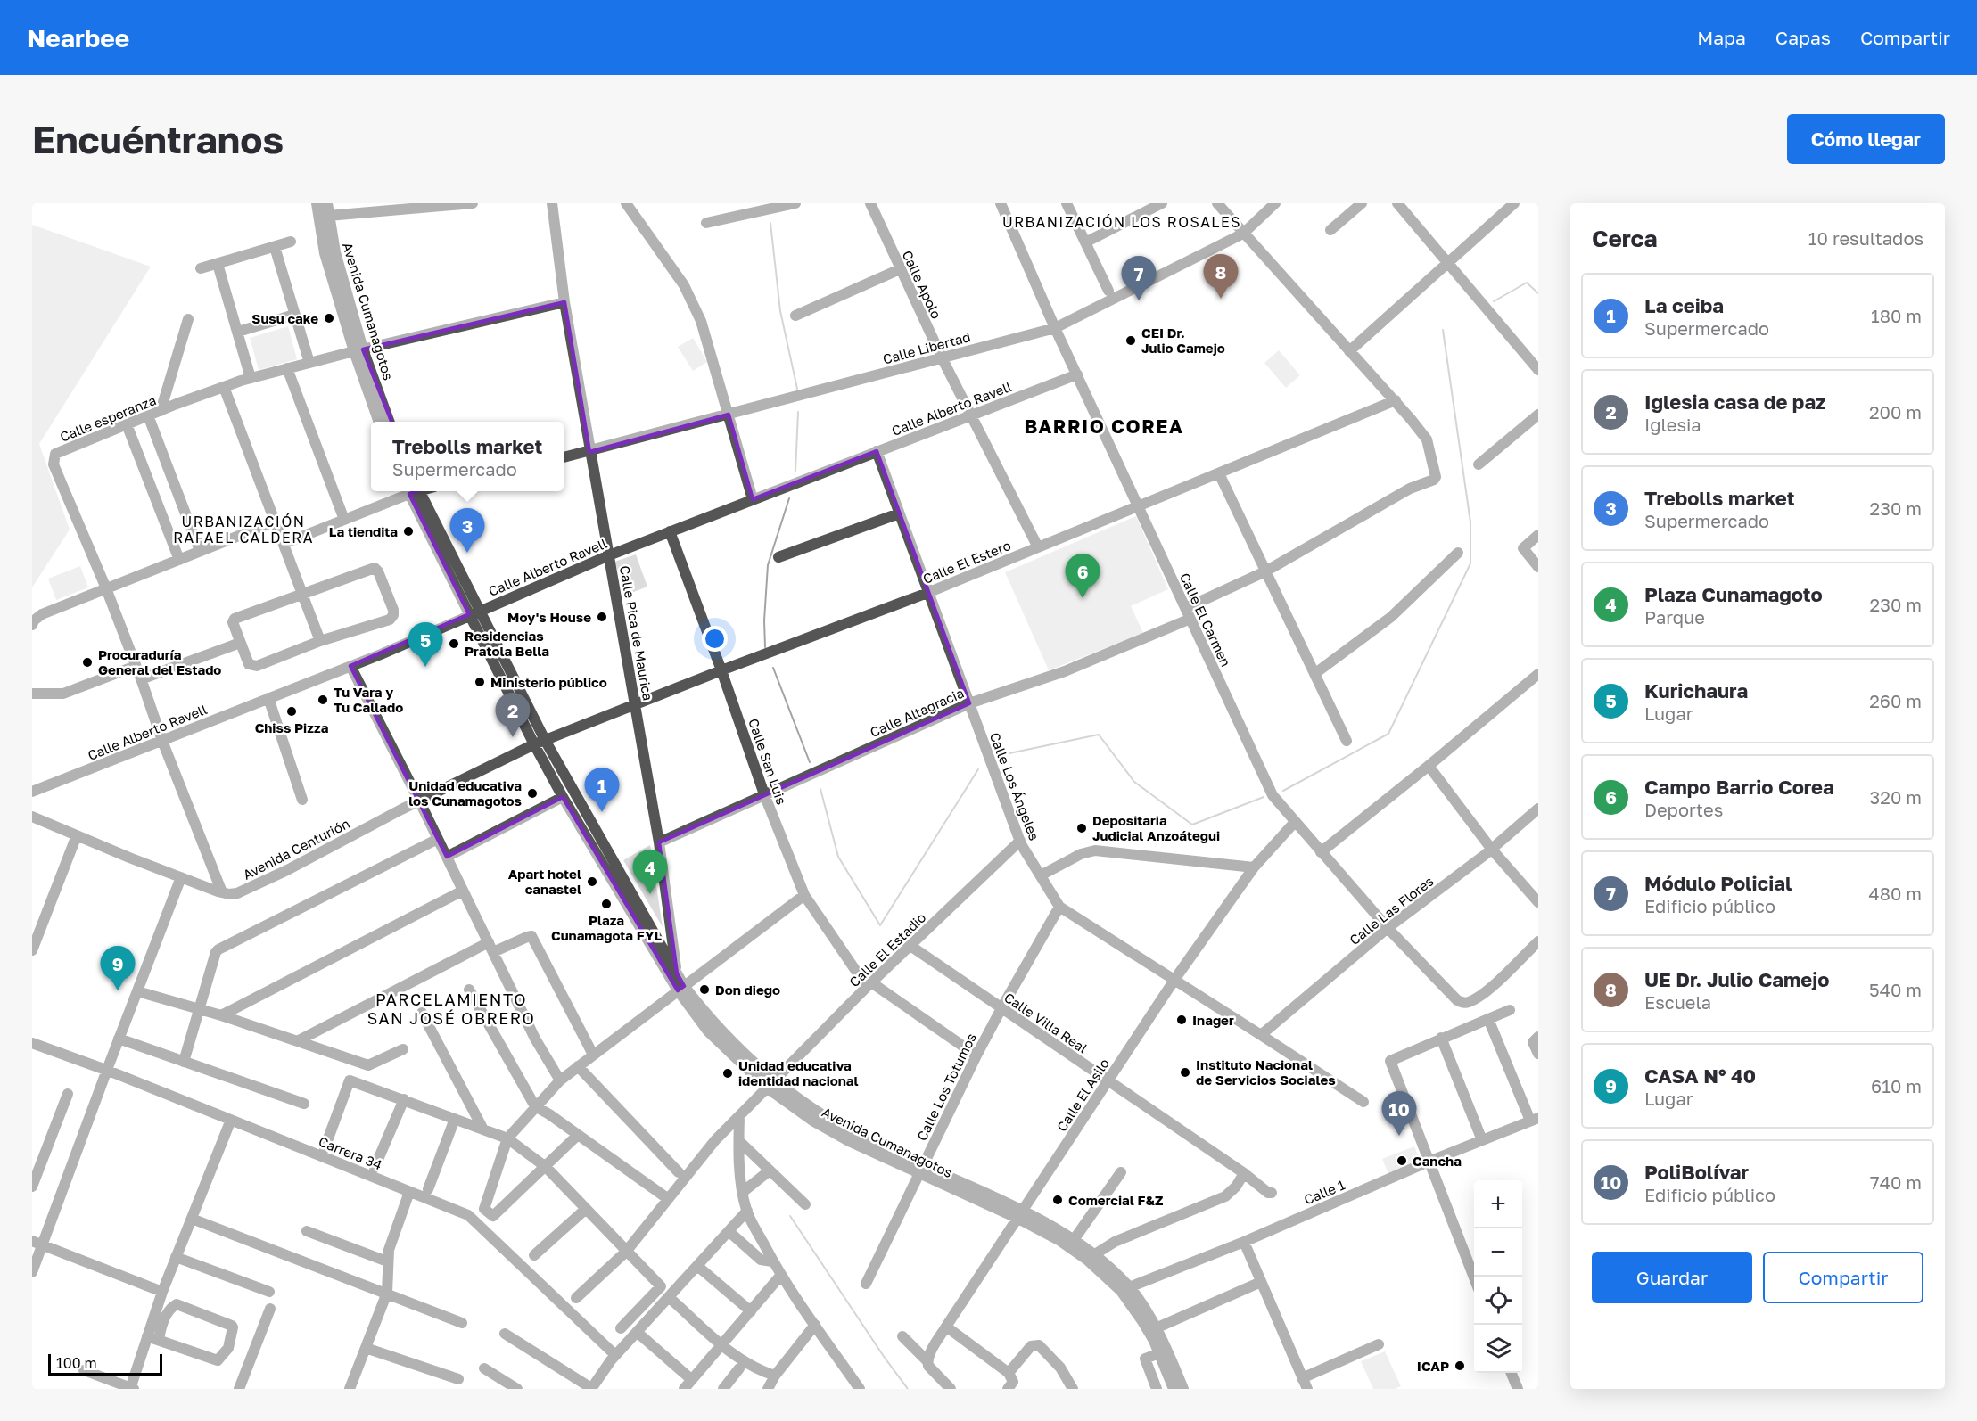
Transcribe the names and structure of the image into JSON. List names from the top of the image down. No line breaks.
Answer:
{"streets":{"street":["Calle Apolo","Avenida Cumanagotos","Calle Libertad","Calle Alberto Ravell","Calle esperanza","Calle El Estero","Calle El Carmen","Calle Pica de Maurica","Calle Altagracia","Calle San Luis","Calle Los Ángeles","Avenida Centurión","Calle Las Flores","Calle El Estadio","Calle Villa Real","Calle Los Totumos","Calle El Asilo","Carrera 34","Calle 1"]},"crossings":[["Calle Apolo","Calle Libertad"],["Calle Apolo","Calle Alberto Ravell"],["Calle Apolo","Calle El Estero"],["Avenida Cumanagotos","Calle Alberto Ravell"],["Avenida Cumanagotos","Calle esperanza"],["Avenida Cumanagotos","Calle El Estero"],["Avenida Cumanagotos","Calle Pica de Maurica"],["Avenida Cumanagotos","Avenida Centurión"],["Avenida Cumanagotos","Calle El Estadio"],["Avenida Cumanagotos","Calle Los Totumos"],["Avenida Cumanagotos","Calle El Asilo"],["Avenida Cumanagotos","Calle 1"],["Calle Libertad","Calle El Carmen"],["Calle Libertad","Calle Pica de Maurica"],["Calle Alberto Ravell","Calle esperanza"],["Calle Alberto Ravell","Calle El Carmen"],["Calle Alberto Ravell","Calle Pica de Maurica"],["Calle Alberto Ravell","Calle San Luis"],["Calle Alberto Ravell","Calle Los Ángeles"],["Calle esperanza","Calle Pica de Maurica"],["Calle esperanza","Avenida Centurión"],["Calle El Estero","Calle El Carmen"],["Calle El Estero","Calle Pica de Maurica"],["Calle El Estero","Calle San Luis"],["Calle El Estero","Calle Los Ángeles"],["Calle El Estero","Avenida Centurión"],["Calle El Carmen","Calle Altagracia"],["Calle El Carmen","Calle Las Flores"],["Calle El Carmen","Calle El Asilo"],["Calle Pica de Maurica","Calle Altagracia"],["Calle Altagracia","Calle San Luis"],["Calle Altagracia","Calle Los Ángeles"],["Calle San Luis","Calle El Estadio"],["Calle San Luis","Calle Los Totumos"],["Calle Los Ángeles","Calle Las Flores"],["Calle Los Ángeles","Calle El Estadio"],["Calle Los Ángeles","Calle Los Totumos"],["Calle Los Ángeles","Calle El Asilo"],["Calle El Estadio","Calle Villa Real"],["Calle Villa Real","Calle Los Totumos"],["Calle Villa Real","Calle El Asilo"]],"districts":["URBANIZACIÓN LOS ROSALES","BARRIO COREA","URBANIZACIÓN RAFAEL CALDERA","PARCELAMIENTO SAN JOSÉ OBRERO"],"places":["Susu cake","CEI Dr. Julio Camejo","La tiendita","Moy's House","Residencias Pratola Bella","Procuraduría General del Estado","Ministerio público","Tu Vara y Tu Callado","Chiss Pizza","Unidad educativa los Cunamagotos","Depositaria Judicial Anzoátegui","Apart hotel canastel","Plaza Cunamagota FYL","Don diego","Inager","Instituto Nacional de Servicios Sociales","Unidad educativa identidad nacional","Cancha","Comercial F&Z","ICAP"],"scale_bar":"100 m","page":{"header":"Nearbee","nav":["Mapa","Capas","Compartir"],"buttons":["Cómo llegar",["Guardar","Compartir"]],"title":"Encuéntranos","heading":["Cerca","10 resultados"],"pins":["8","7","3","6","5","2","1","4","9","10"],"list":[{"mark":"1","name":"La ceiba","note":"Supermercado","value":"180 m"},{"mark":"2","name":"Iglesia casa de paz","note":"Iglesia","value":"200 m"},{"mark":"3","name":"Trebolls market","note":"Supermercado","value":"230 m"},{"mark":"4","name":"Plaza Cunamagoto","note":"Parque","value":"230 m"},{"mark":"5","name":"Kurichaura","note":"Lugar","value":"260 m"},{"mark":"6","name":"Campo Barrio Corea","note":"Deportes","value":"320 m"},{"mark":"7","name":"Módulo Policial","note":"Edificio público","value":"480 m"},{"mark":"8","name":"UE Dr. Julio Camejo","note":"Escuela","value":"540 m"},{"mark":"9","name":"CASA N° 40","note":"Lugar","value":"610 m"},{"mark":"10","name":"PoliBolívar","note":"Edificio público","value":"740 m"}],"popup":["Trebolls market","Supermercado"],"map_buttons":["+","−"],"scale":"100 m"}}
